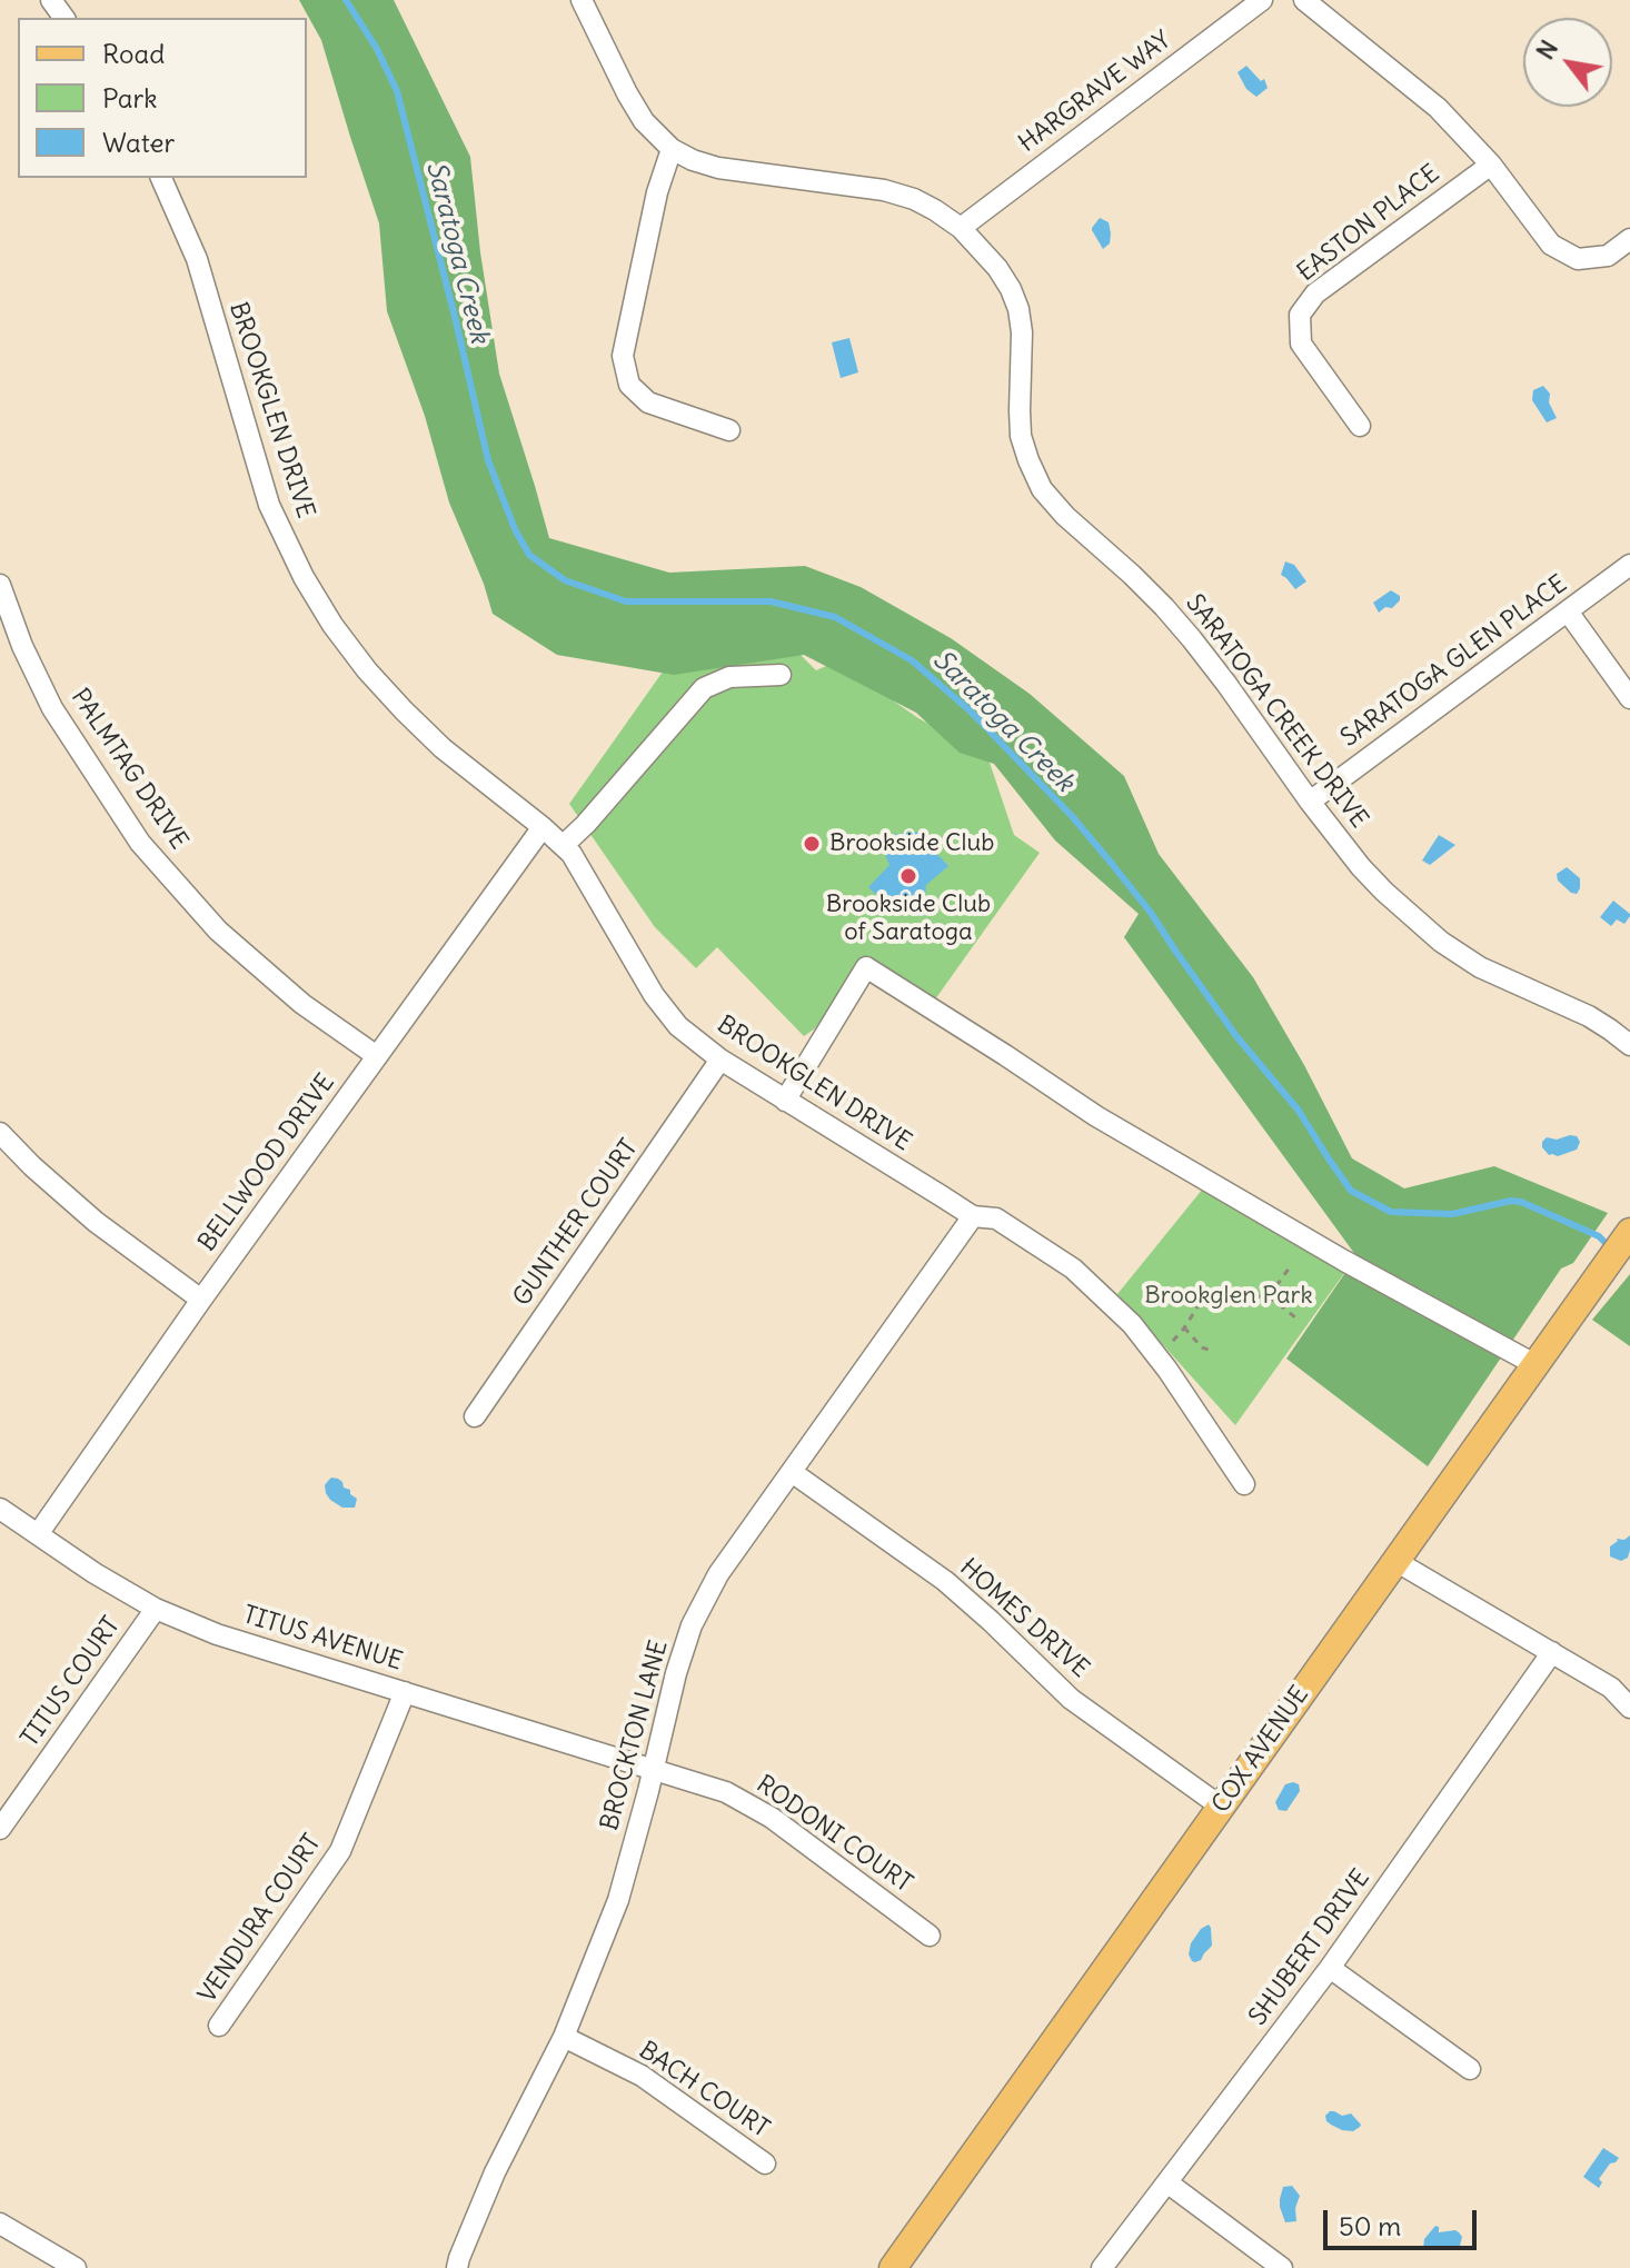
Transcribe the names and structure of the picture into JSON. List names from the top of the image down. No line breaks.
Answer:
{"streets":{"main road":["COX AVENUE"],"street":["HARGRAVE WAY","EASTON PLACE","BROOKGLEN DRIVE","SARATOGA GLEN PLACE","SARATOGA CREEK DRIVE","PALMTAG DRIVE","BELLWOOD DRIVE","GUNTHER COURT","HOMES DRIVE","TITUS AVENUE","TITUS COURT","BROCKTON LANE","RODONI COURT","VENDURA COURT","SHUBERT DRIVE","BACH COURT"]},"crossings":[["HARGRAVE WAY","SARATOGA CREEK DRIVE"],["BROOKGLEN DRIVE","BELLWOOD DRIVE"],["BROOKGLEN DRIVE","GUNTHER COURT"],["BROOKGLEN DRIVE","BROCKTON LANE"],["SARATOGA GLEN PLACE","SARATOGA CREEK DRIVE"],["PALMTAG DRIVE","BELLWOOD DRIVE"],["BELLWOOD DRIVE","TITUS AVENUE"],["HOMES DRIVE","BROCKTON LANE"],["HOMES DRIVE","COX AVENUE"],["TITUS AVENUE","TITUS COURT"],["TITUS AVENUE","BROCKTON LANE"],["TITUS AVENUE","RODONI COURT"],["TITUS AVENUE","VENDURA COURT"],["BROCKTON LANE","RODONI COURT"],["BROCKTON LANE","BACH COURT"]],"water":["Saratoga Creek"],"parks":["Brookglen Park"],"places":["Brookside Club","Brookside Club of Saratoga"],"legend":["Road","Park","Water"],"scale_bar":"50 m","north":"top left"}
